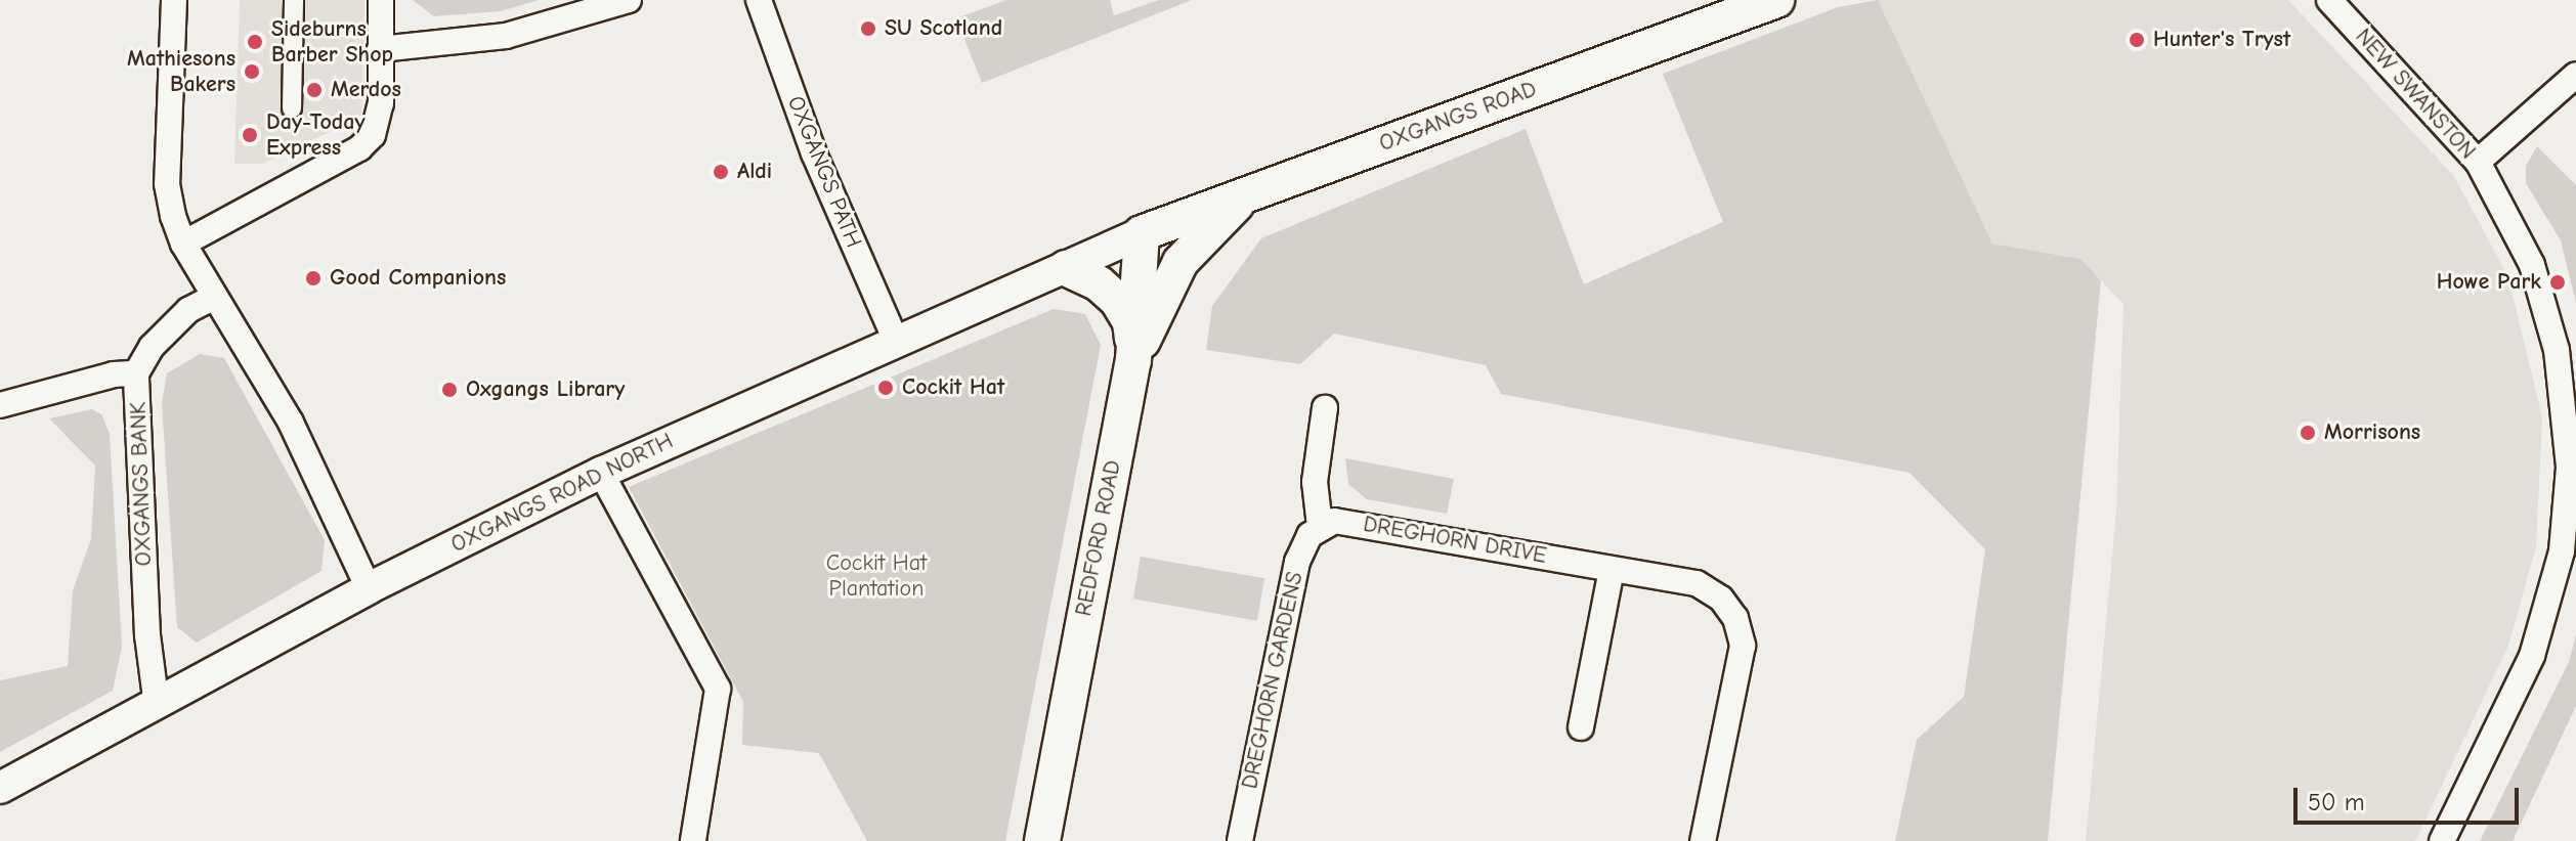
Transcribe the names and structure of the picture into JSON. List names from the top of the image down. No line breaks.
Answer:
{"streets":{"main road":["OXGANGS ROAD","REDFORD ROAD"],"street":["NEW SWANSTON","OXGANGS PATH","OXGANGS BANK","OXGANGS ROAD NORTH","DREGHORN DRIVE","DREGHORN GARDENS"]},"crossings":[["OXGANGS ROAD","OXGANGS ROAD NORTH"],["OXGANGS ROAD","REDFORD ROAD"],["OXGANGS PATH","OXGANGS ROAD NORTH"],["OXGANGS BANK","OXGANGS ROAD NORTH"],["OXGANGS ROAD NORTH","REDFORD ROAD"],["DREGHORN DRIVE","DREGHORN GARDENS"]],"parks":["Cockit Hat Plantation"],"places":["SU Scotland","Hunter's Tryst","Sideburns Barber Shop","Mathiesons Bakers","Merdos","Day-Today Express","Aldi","Good Companions","Howe Park","Cockit Hat","Oxgangs Library","Morrisons"],"scale_bar":"50 m"}
